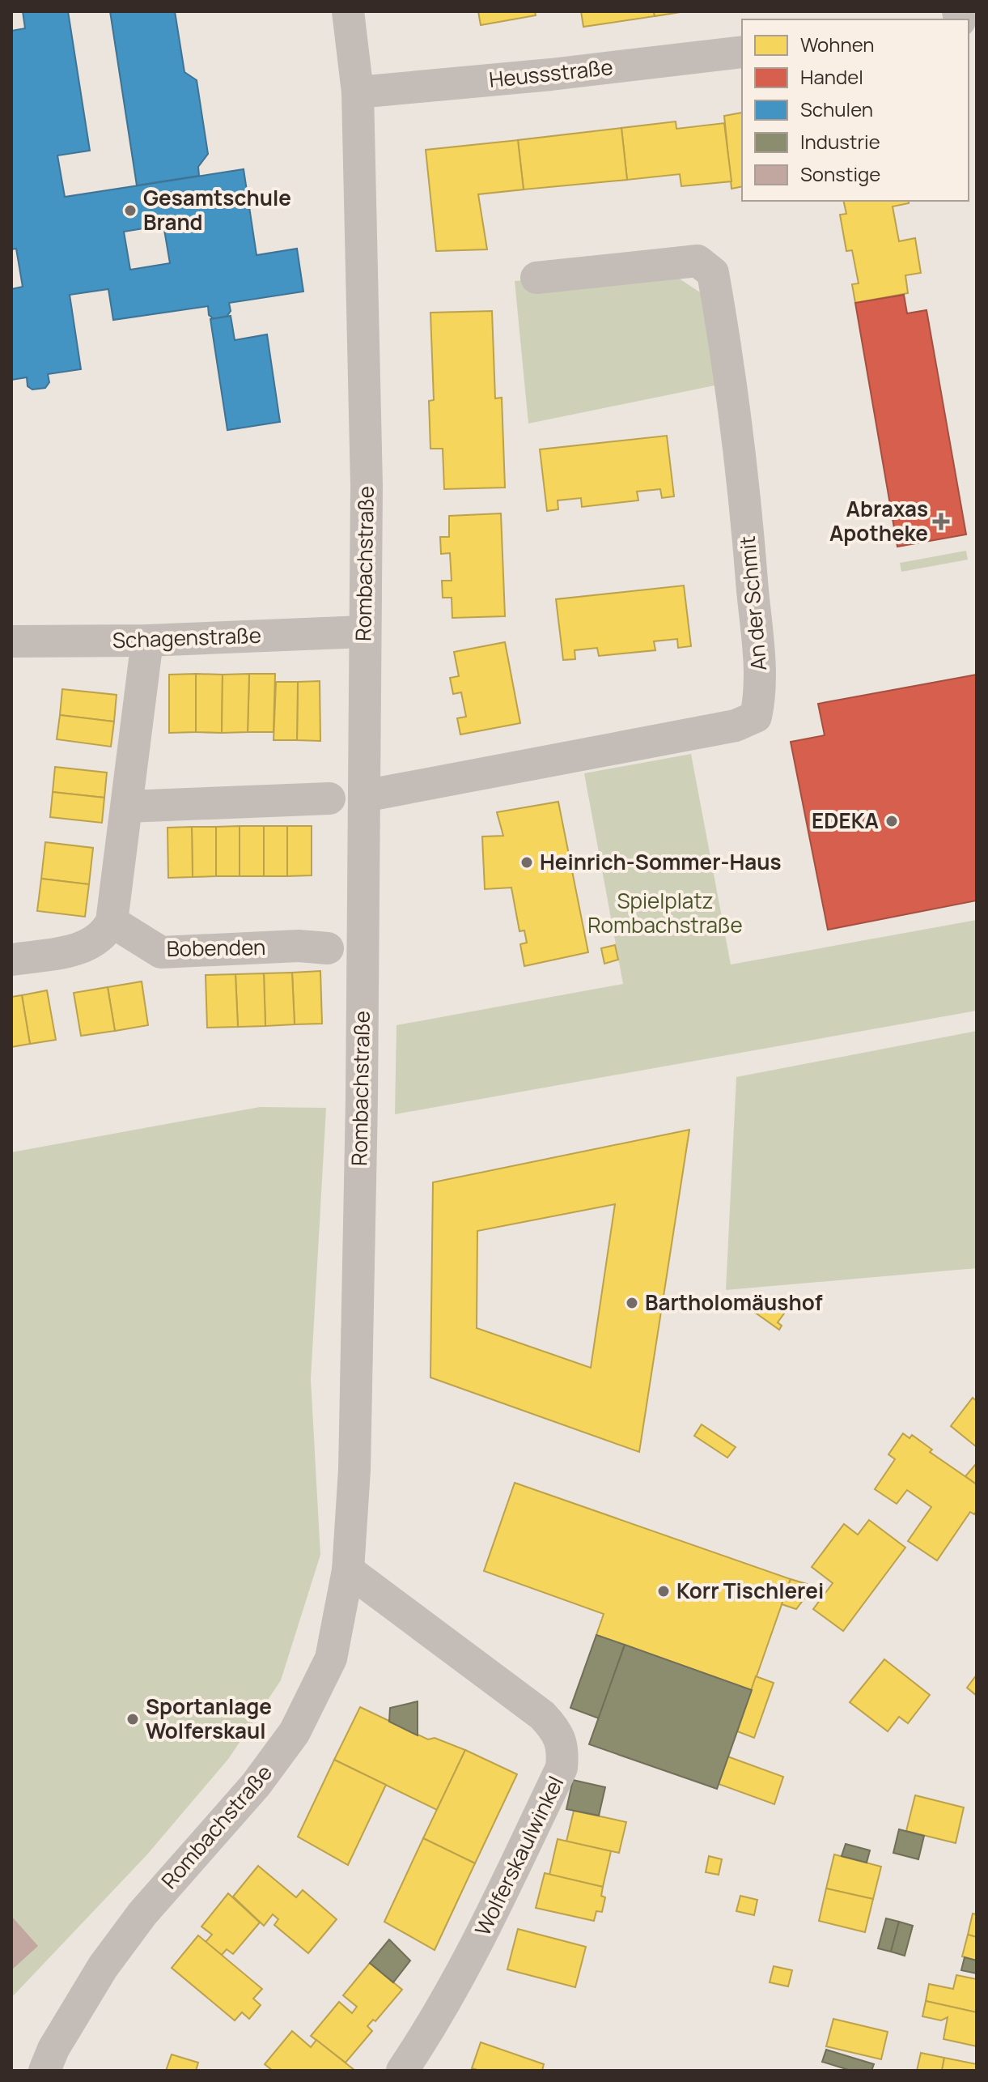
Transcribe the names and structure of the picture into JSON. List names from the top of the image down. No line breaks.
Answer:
{"streets":{"street":["Heussstraße","Rombachstraße","An der Schmit","Schagenstraße","Bobenden","Wolferskaulwinkel"]},"crossings":[["Heussstraße","Rombachstraße"],["Rombachstraße","An der Schmit"],["Rombachstraße","Schagenstraße"],["Rombachstraße","Wolferskaulwinkel"]],"parks":["Spielplatz Rombachstraße"],"places":{"other":["Gesamtschule Brand","EDEKA","Heinrich-Sommer-Haus","Bartholomäushof","Korr Tischlerei","Sportanlage Wolferskaul"],"health":["Abraxas Apotheke"]},"legend":["Wohnen","Handel","Schulen","Industrie","Sonstige"]}
